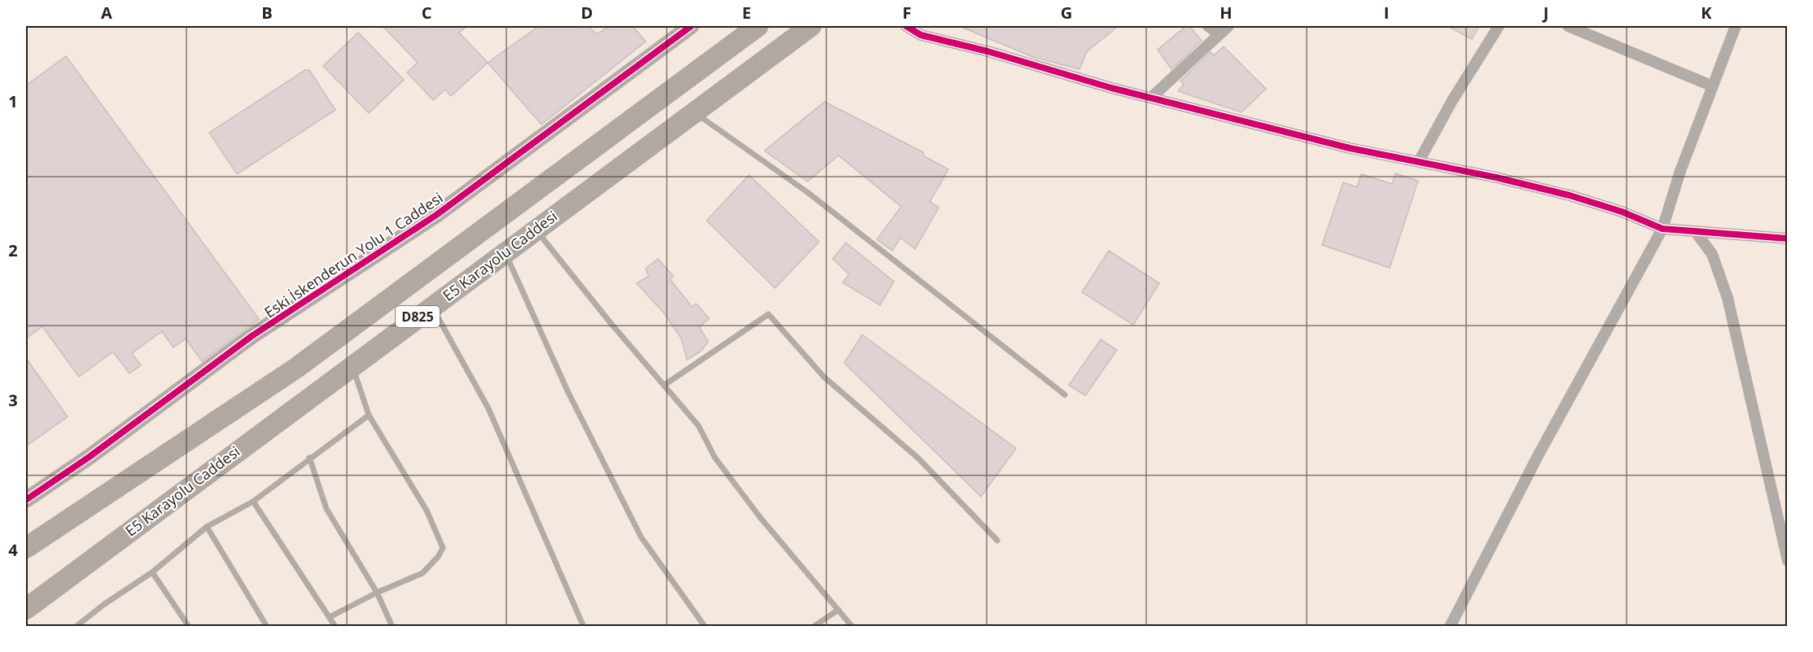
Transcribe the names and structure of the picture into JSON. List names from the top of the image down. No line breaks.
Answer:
{"streets":{"highway":["E5 Karayolu Caddesi","D825"],"street":["Eski İskenderun Yolu 1 Caddesi"]},"grid":{"columns":["A","B","C","D","E","F","G","H","I","J","K"],"rows":["1","2","3","4"]}}
